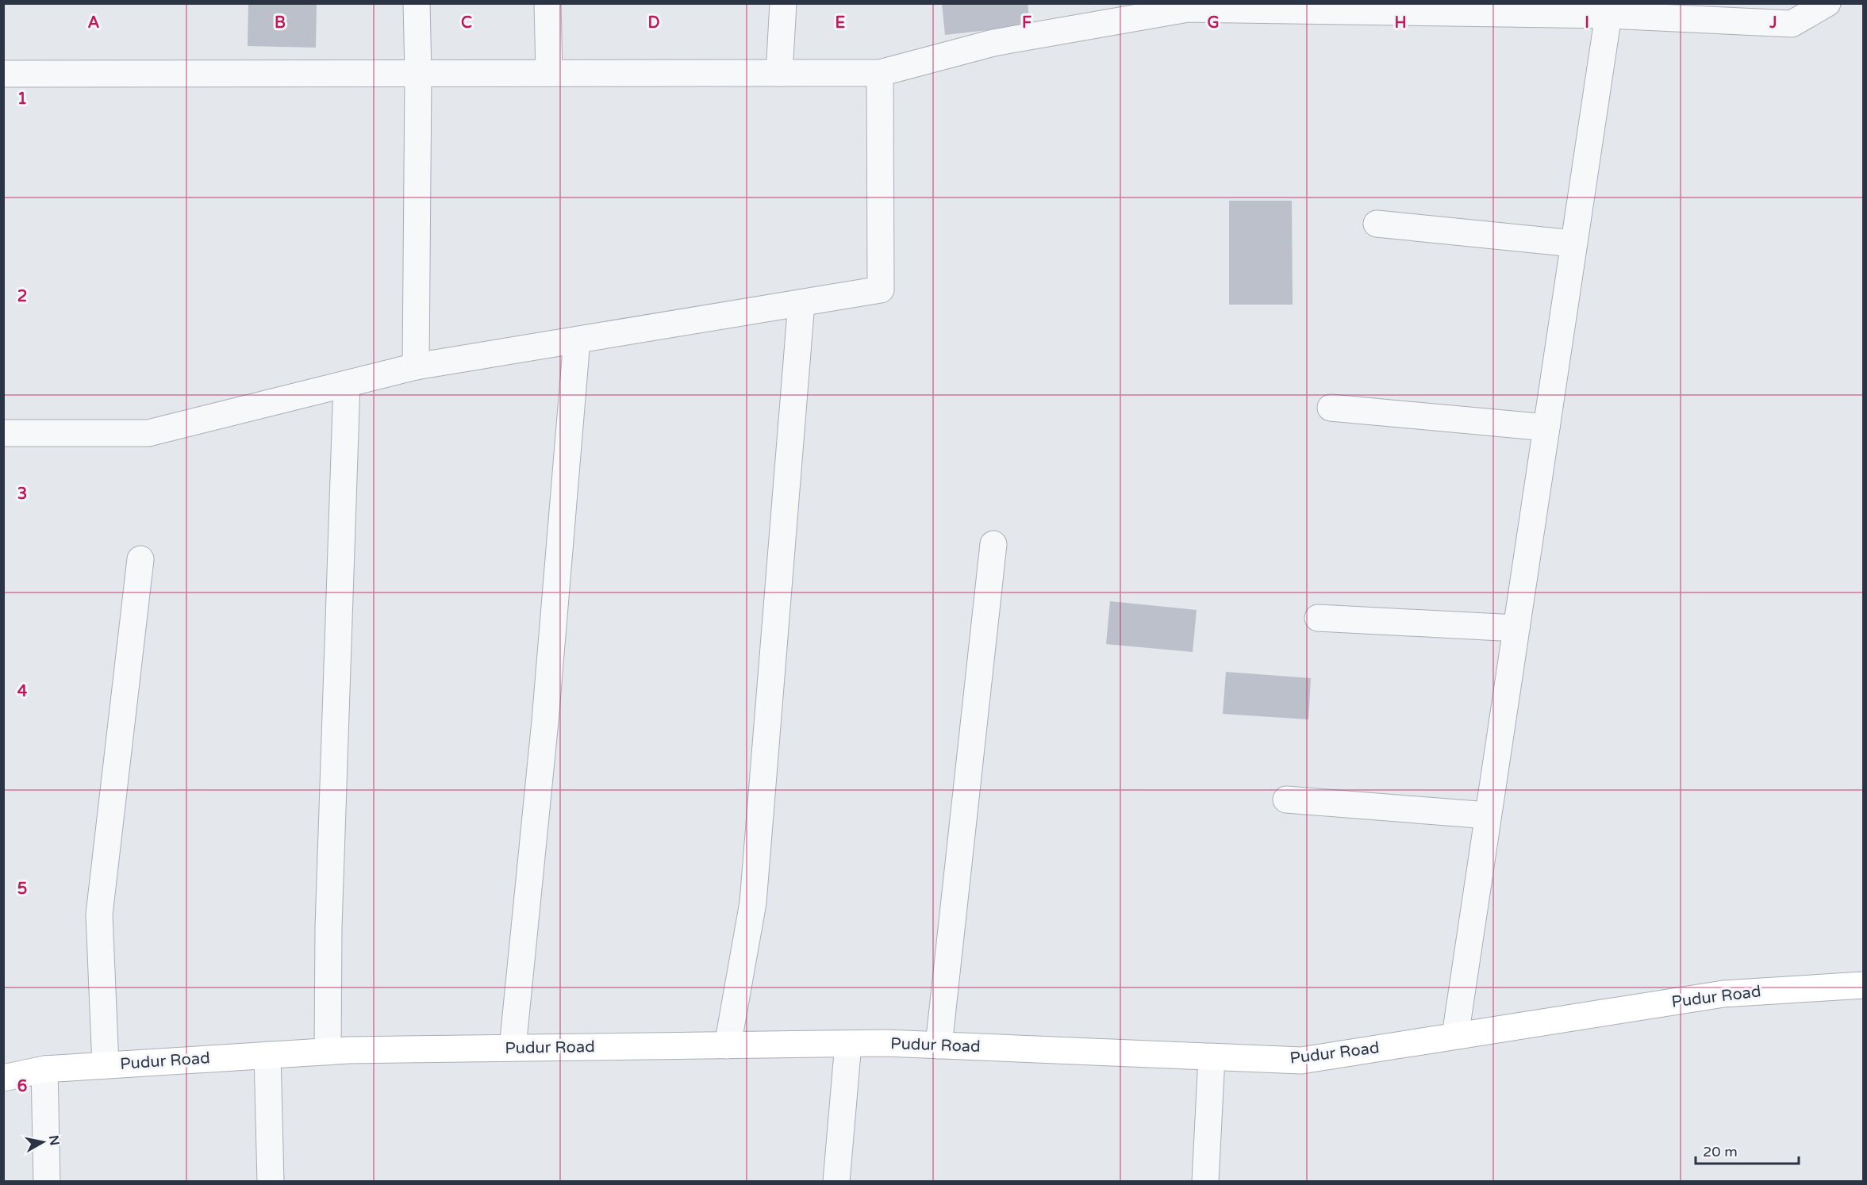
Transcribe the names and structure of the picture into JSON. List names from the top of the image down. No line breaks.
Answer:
{"streets":{"street":["Pudur Road"]},"scale_bar":"20 m","north":"right","grid":{"columns":["A","B","C","D","E","F","G","H","I","J"],"rows":["1","2","3","4","5","6"]}}
